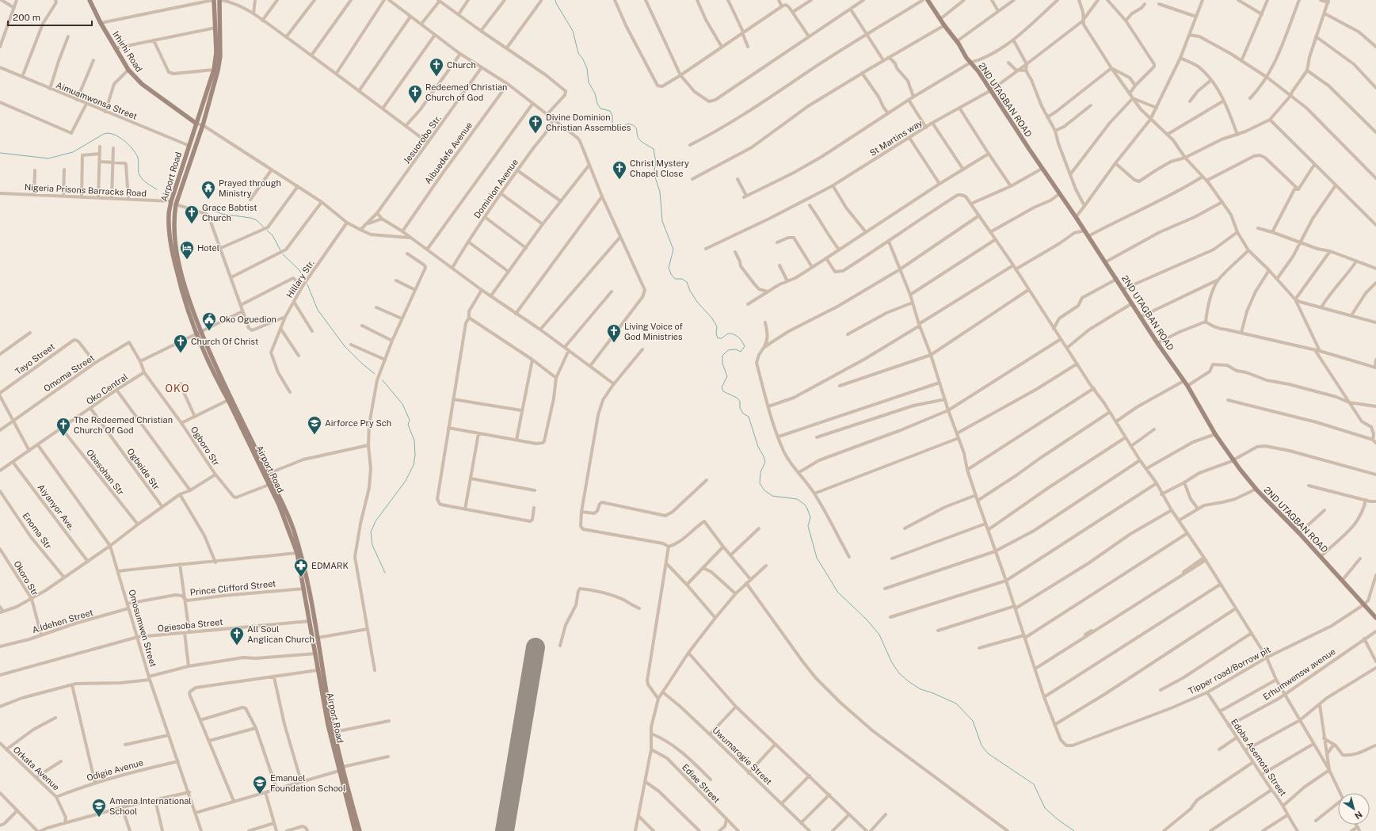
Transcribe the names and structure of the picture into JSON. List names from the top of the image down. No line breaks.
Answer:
{"streets":{"main road":["Irhirhi Road","2ND UTAGBAN ROAD","Airport Road"],"street":["Aimuamwonsa Street","St Martins way","Jesuorobo Str.","Aibuedefe Avenue","Dominion Avenue","Nigeria Prisons Barracks Road","Hillary Str.","Tayo Street","Omoma Street","Oko Central","Ogboro Str","Ogbeide Str","Obasohan Str","Aiyanyor Ave.","Enoma Str","Okoro Str","Prince Clifford Street","A.Idehen Street","Ogiesoba Street","Omosumwen Street","Tipper road/Borrow pit","Erhumwensw avenue","Uwumarogie Street","Edoba Asemota Street","Orkata Avenue","Odigie Avenue","Ediae Street"]},"crossings":[["Irhirhi Road","Airport Road"],["2ND UTAGBAN ROAD","St Martins way"],["2ND UTAGBAN ROAD","Tipper road/Borrow pit"],["Aimuamwonsa Street","Airport Road"],["Airport Road","Nigeria Prisons Barracks Road"],["Airport Road","Ogboro Str"],["Airport Road","Prince Clifford Street"],["Airport Road","Ogiesoba Street"],["Tayo Street","Omoma Street"],["Oko Central","Ogboro Str"],["Oko Central","Ogbeide Str"],["Oko Central","Obasohan Str"],["Oko Central","Aiyanyor Ave."],["Oko Central","Omosumwen Street"],["Okoro Str","A.Idehen Street"],["Prince Clifford Street","Omosumwen Street"],["A.Idehen Street","Omosumwen Street"],["Ogiesoba Street","Omosumwen Street"],["Omosumwen Street","Odigie Avenue"],["Tipper road/Borrow pit","Edoba Asemota Street"],["Erhumwensw avenue","Edoba Asemota Street"],["Orkata Avenue","Odigie Avenue"]],"districts":["OKO"],"places":{"church":["Church","Redeemed Christian Church of God","Divine Dominion Christian Assemblies","Christ Mystery Chapel Close","Grace Babtist Church","Living Voice of God Ministries","Church Of Christ","The Redeemed Christian Church Of God","All Soul Anglican Church"],"temple":["Prayed through Ministry"],"hotel":["Hotel"],"public building":["Oko Oguedion"],"school or university":["Airforce Pry Sch","Emanuel Foundation School","Amena International School"],"pharmacy":["EDMARK"]},"scale_bar":"200 m","north":"bottom right"}
